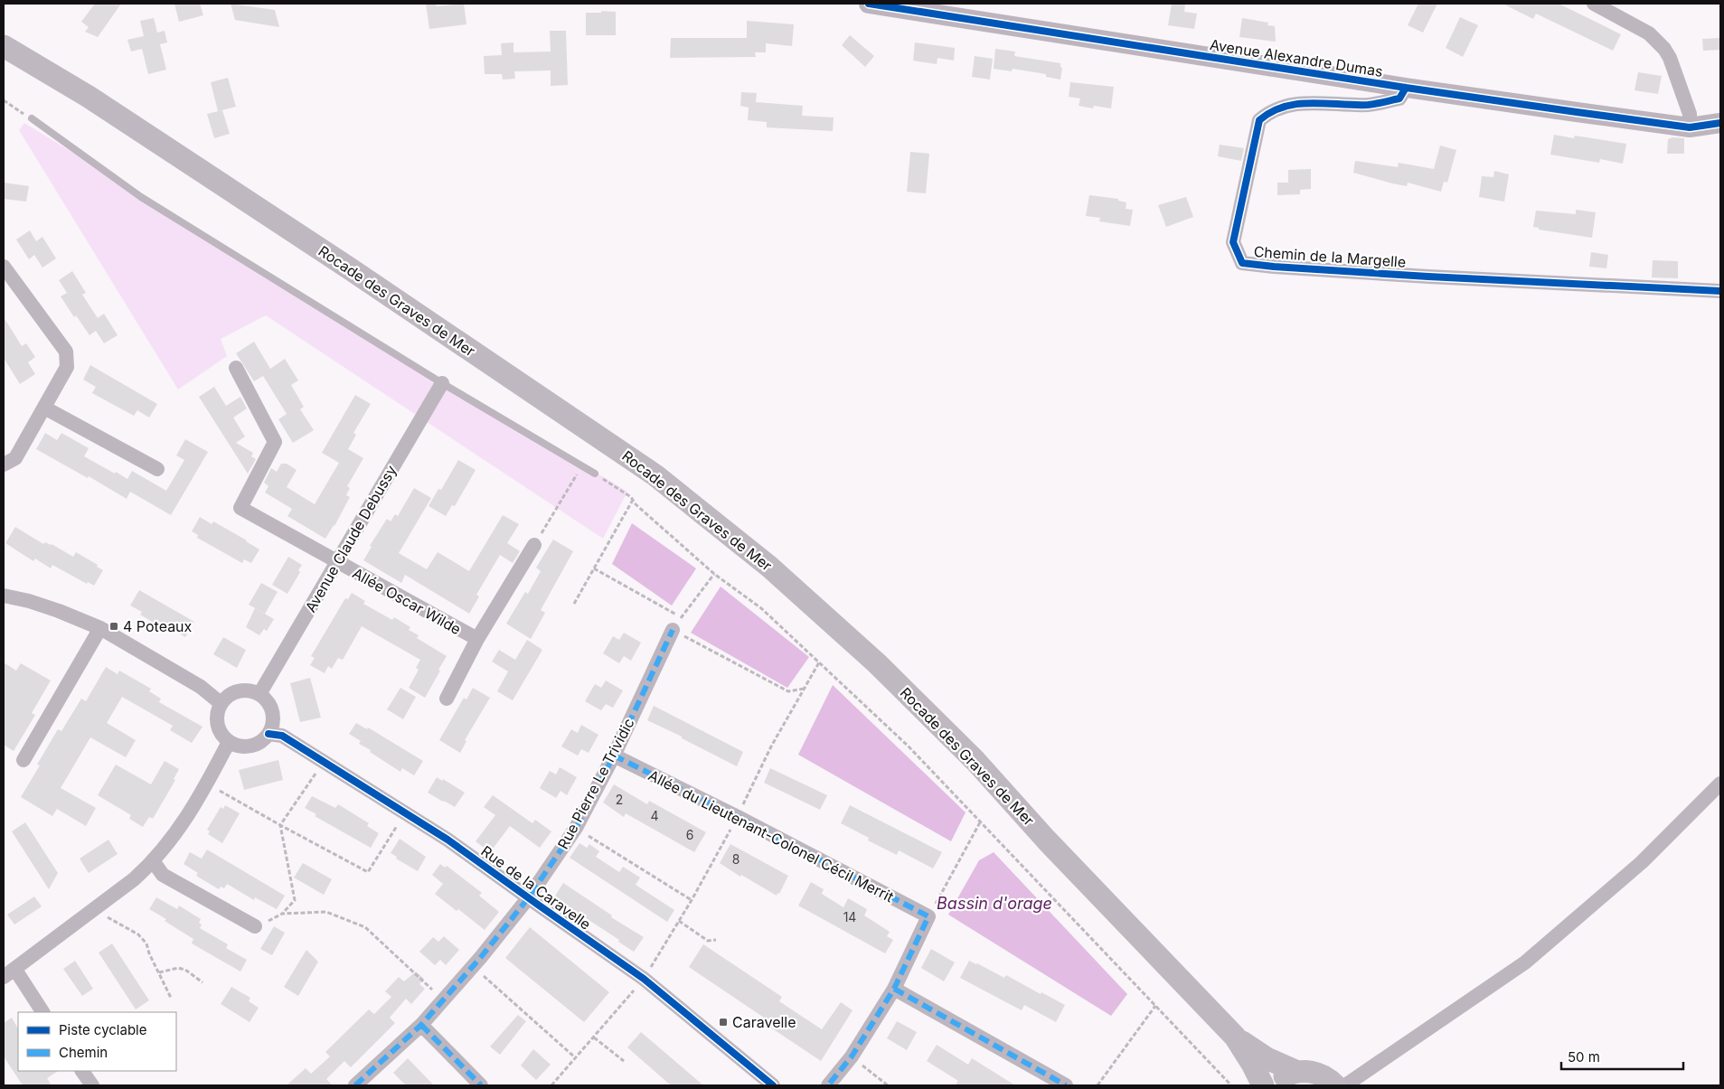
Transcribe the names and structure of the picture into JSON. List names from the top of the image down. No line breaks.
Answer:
{"streets":{"main road":["Rocade des Graves de Mer"],"street":["Avenue Alexandre Dumas","Chemin de la Margelle","Avenue Claude Debussy","Allée Oscar Wilde","Rue Pierre Le Trividic","Allée du Lieutenant-Colonel Cécil Merrit","Rue de la Caravelle"]},"crossings":[["Avenue Alexandre Dumas","Chemin de la Margelle"],["Avenue Claude Debussy","Allée Oscar Wilde"],["Avenue Claude Debussy","Rue de la Caravelle"],["Rue Pierre Le Trividic","Allée du Lieutenant-Colonel Cécil Merrit"],["Rue Pierre Le Trividic","Rue de la Caravelle"]],"water":["Bassin d'orage"],"places":{"transit":["4 Poteaux","Caravelle"]},"house_numbers":["2","4","6","8","14"],"legend":["Piste cyclable","Chemin"],"scale_bar":"50 m"}
